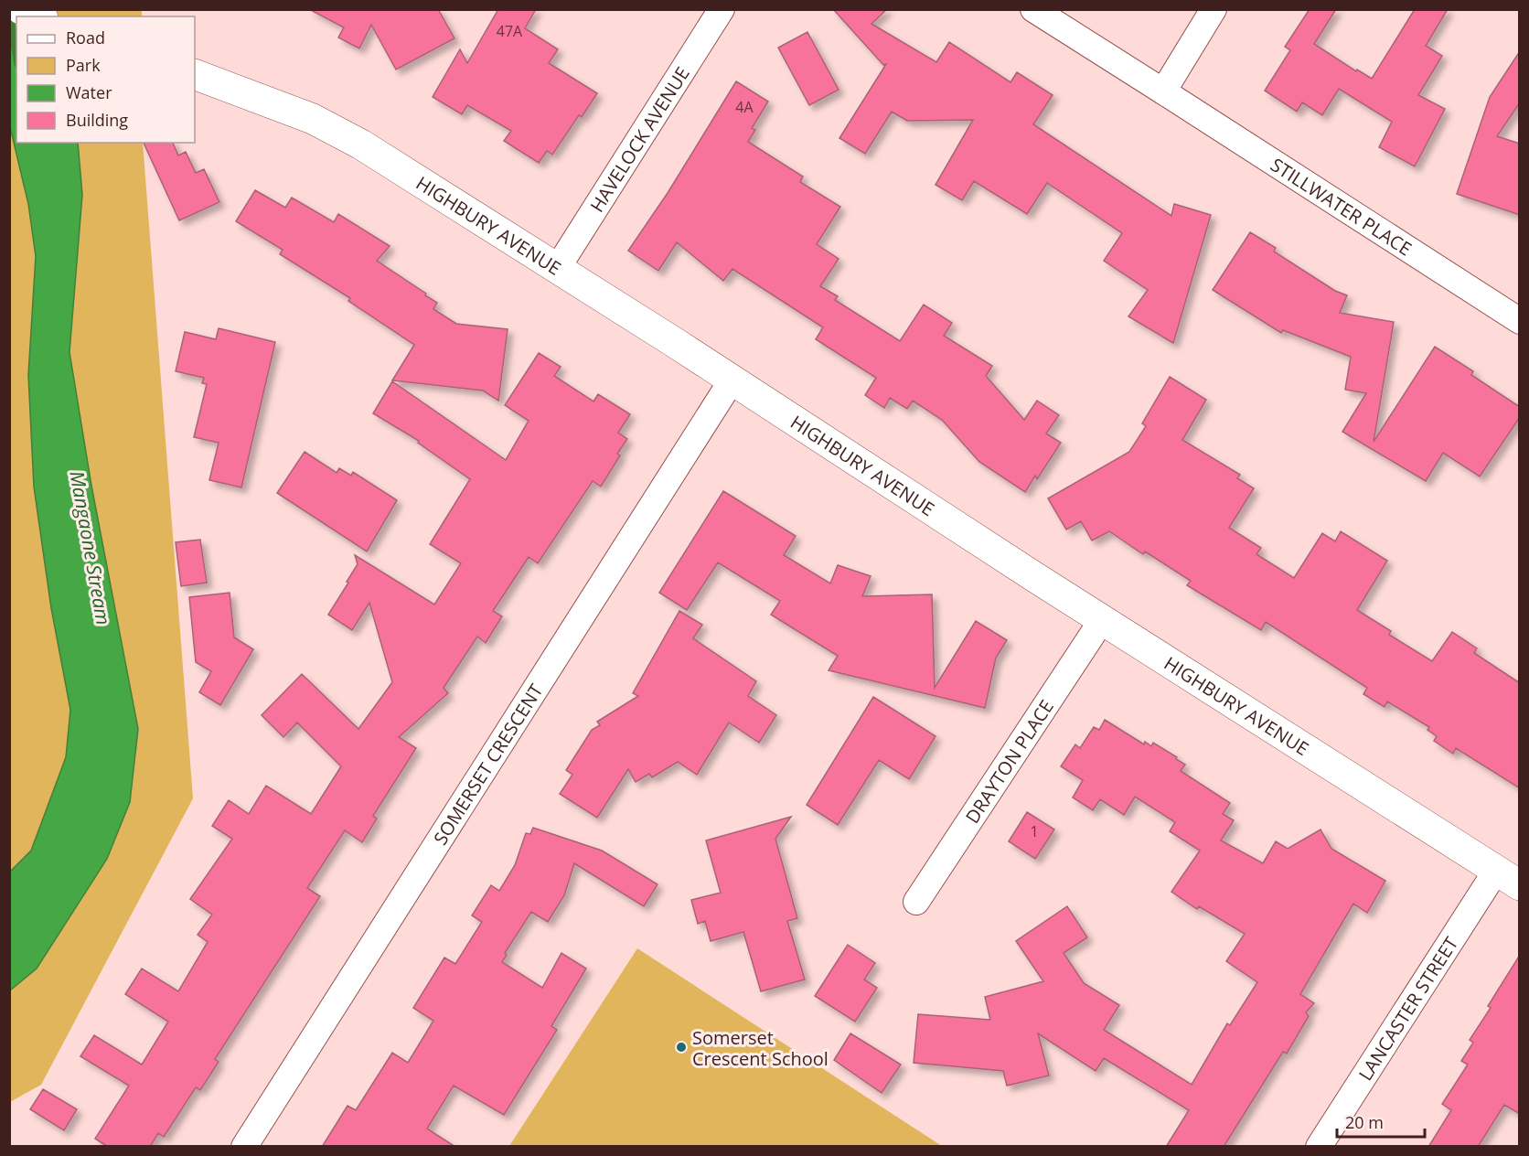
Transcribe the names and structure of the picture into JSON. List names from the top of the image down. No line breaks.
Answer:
{"streets":{"street":["HAVELOCK AVENUE","STILLWATER PLACE","HIGHBURY AVENUE","DRAYTON PLACE","SOMERSET CRESCENT","LANCASTER STREET"]},"crossings":[["HAVELOCK AVENUE","HIGHBURY AVENUE"],["HIGHBURY AVENUE","DRAYTON PLACE"],["HIGHBURY AVENUE","SOMERSET CRESCENT"],["HIGHBURY AVENUE","LANCASTER STREET"]],"water":["Mangaone Stream"],"places":["Somerset Crescent School"],"house_numbers":["47A","4A","1"],"legend":["Road","Park","Water","Building"],"scale_bar":"20 m"}
